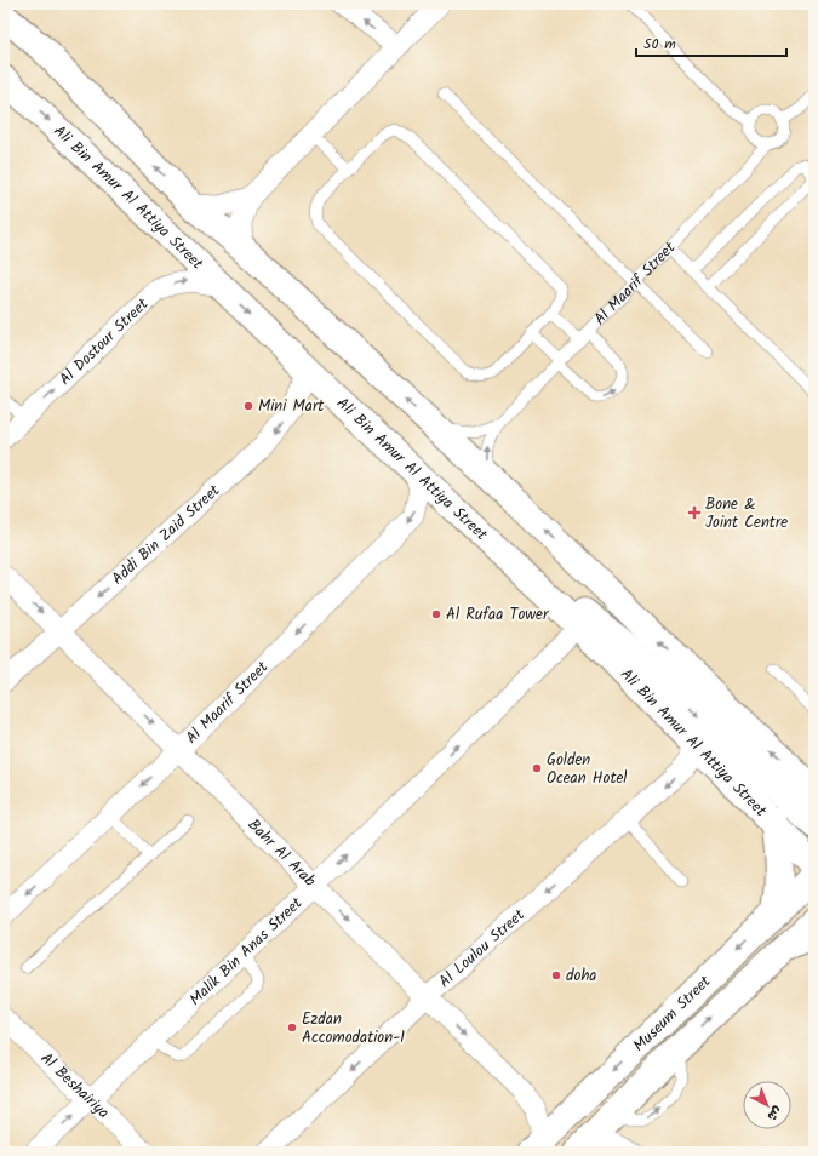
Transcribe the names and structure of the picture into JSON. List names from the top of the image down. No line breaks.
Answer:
{"streets":{"main road":["Ali Bin Amur Al Attiya Street","Museum Street"],"street":["Al Maarif Street","Al Dostour Street","Addi Bin Zaid Street","Bahr Al Arab","Al Loulou Street","Malik Bin Anas Street","Al Beshairiya"]},"crossings":[["Ali Bin Amur Al Attiya Street","Al Maarif Street"],["Ali Bin Amur Al Attiya Street","Al Dostour Street"],["Ali Bin Amur Al Attiya Street","Addi Bin Zaid Street"],["Ali Bin Amur Al Attiya Street","Al Loulou Street"],["Ali Bin Amur Al Attiya Street","Malik Bin Anas Street"],["Al Maarif Street","Bahr Al Arab"],["Addi Bin Zaid Street","Bahr Al Arab"],["Bahr Al Arab","Al Loulou Street"],["Bahr Al Arab","Malik Bin Anas Street"],["Bahr Al Arab","Museum Street"],["Malik Bin Anas Street","Al Beshairiya"]],"one_way":["Al Maarif Street","Al Dostour Street","Addi Bin Zaid Street","Bahr Al Arab","Al Loulou Street","Malik Bin Anas Street"],"places":{"other":["Mini Mart","Al Rufaa Tower","Golden Ocean Hotel","doha","Ezdan Accomodation-1"],"health":["Bone & Joint Centre"]},"scale_bar":"50 m","north":"bottom right"}
